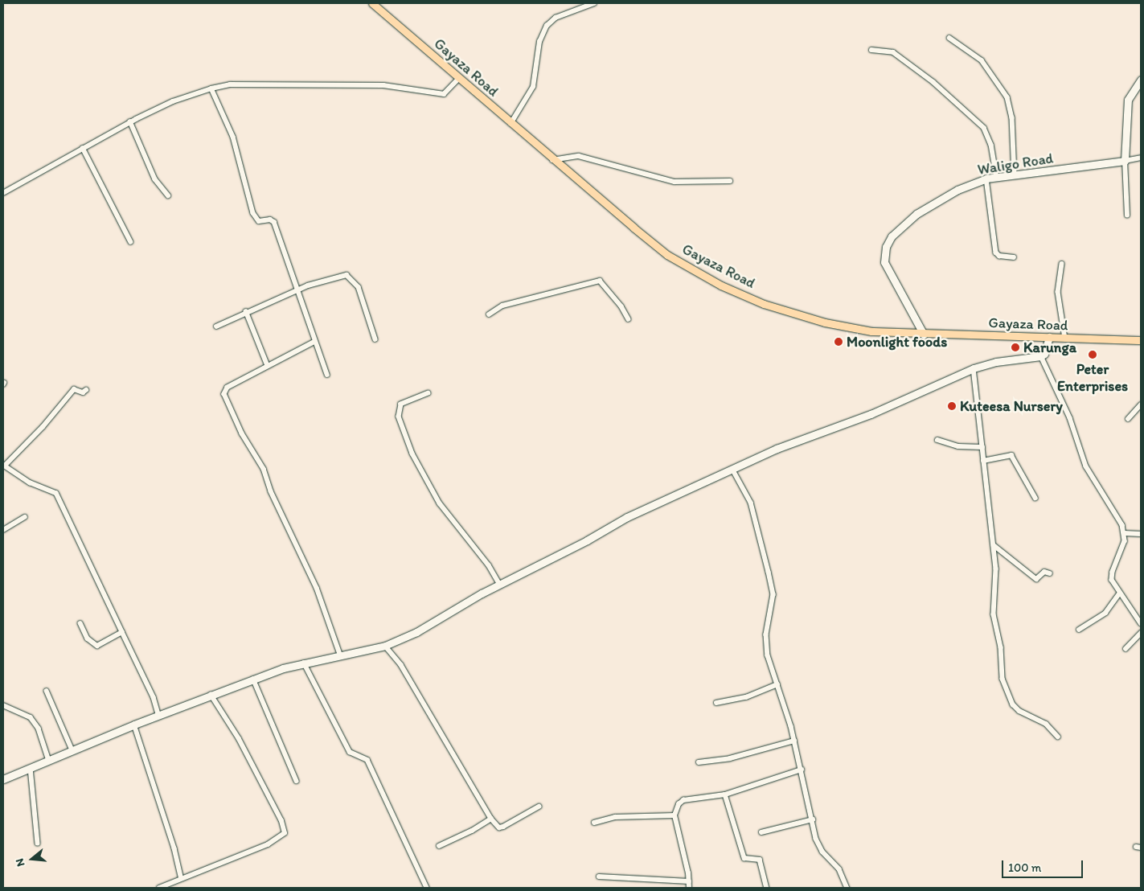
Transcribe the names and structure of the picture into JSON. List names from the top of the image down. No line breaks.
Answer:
{"streets":{"main road":["Gayaza Road"],"street":["Waligo Road"]},"crossings":[["Gayaza Road","Waligo Road"]],"places":["Moonlight foods","Karunga","Peter Enterprises","Kuteesa Nursery"],"scale_bar":"100 m","north":"left"}
